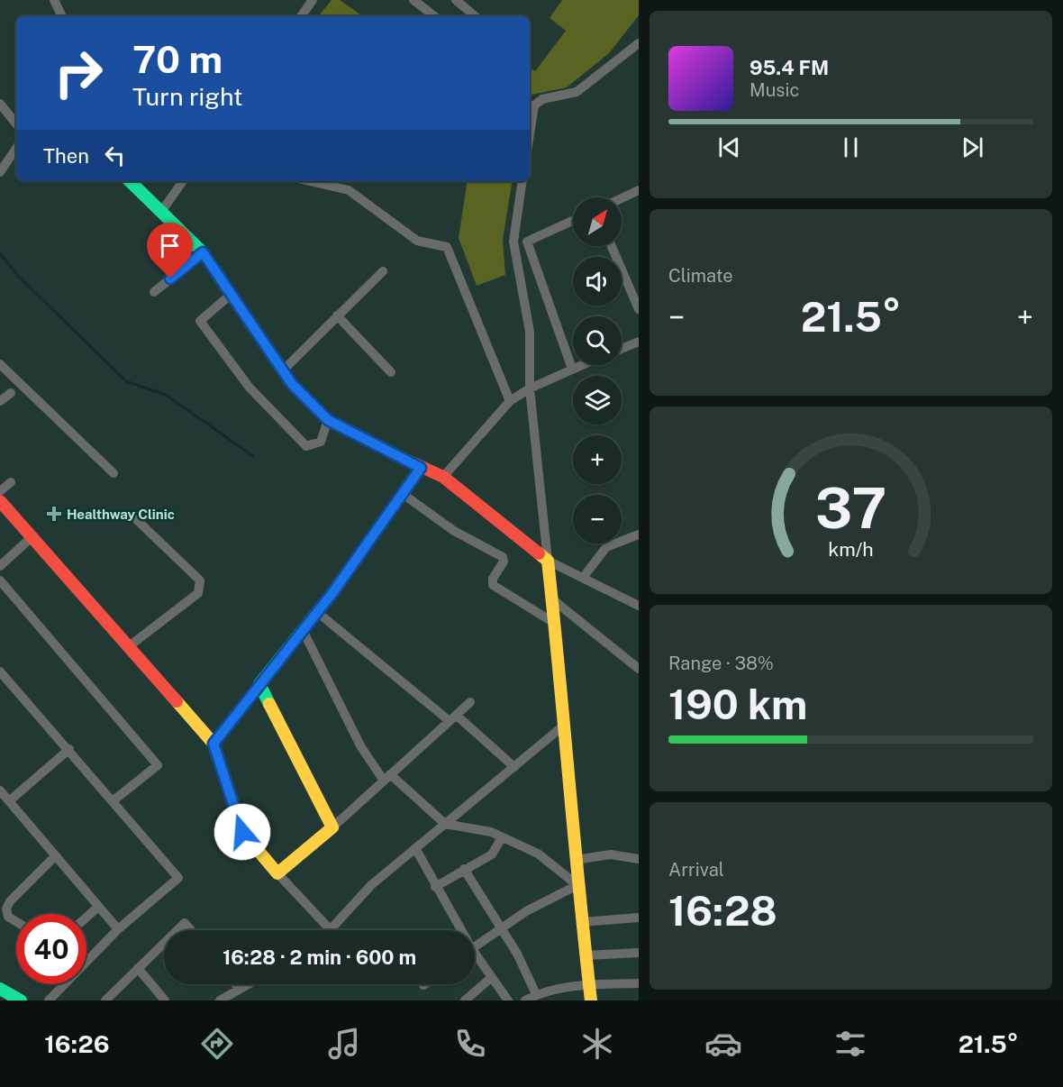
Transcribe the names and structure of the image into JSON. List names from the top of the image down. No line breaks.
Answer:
{"places":{"health":["Healthway Clinic"]},"north":"top right","page":{"turn":["70 m","Turn right"],"song":["95.4 FM","Music"],"then":"Then","map_buttons":["+","−"],"tile":["Climate",["Range · 38%","190 km"],["Arrival","16:28"]],"heat":["−","21.5°","+"],"limit":"40","trip":"16:28 · 2 min · 600 m","tabs":["16:26","21.5°"],"gauge":["37","km/h"]}}
